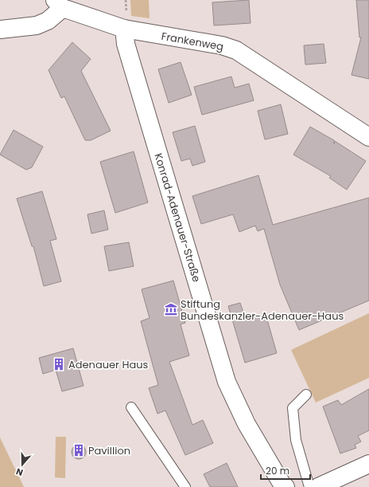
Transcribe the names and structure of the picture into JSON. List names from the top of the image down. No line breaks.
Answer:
{"streets":{"street":["Frankenweg","Konrad-Adenauer-Straße"]},"crossings":[["Frankenweg","Konrad-Adenauer-Straße"]],"places":{"museum":["Stiftung Bundeskanzler-Adenauer-Haus"],"building":["Adenauer Haus","Pavillion"]},"scale_bar":"20 m","north":"bottom"}
